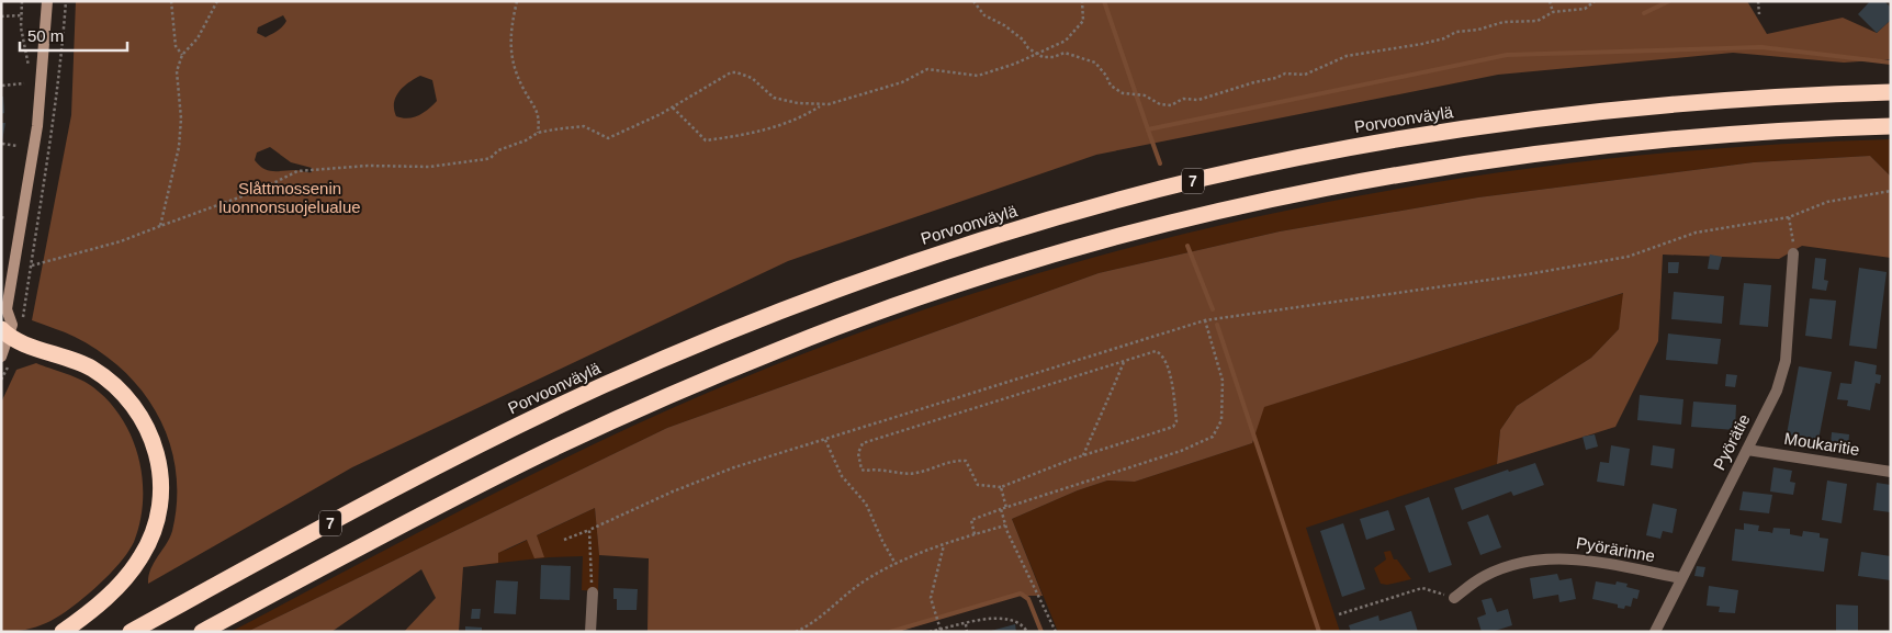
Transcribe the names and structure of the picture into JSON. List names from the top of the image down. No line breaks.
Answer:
{"streets":{"highway":["Porvoonväylä","7"],"street":["Pyörätie","Moukaritie","Pyörärinne"]},"crossings":[["Pyörätie","Moukaritie"],["Pyörätie","Pyörärinne"]],"parks":["Slåttmossenin luonnonsuojelualue"],"scale_bar":"50 m"}
